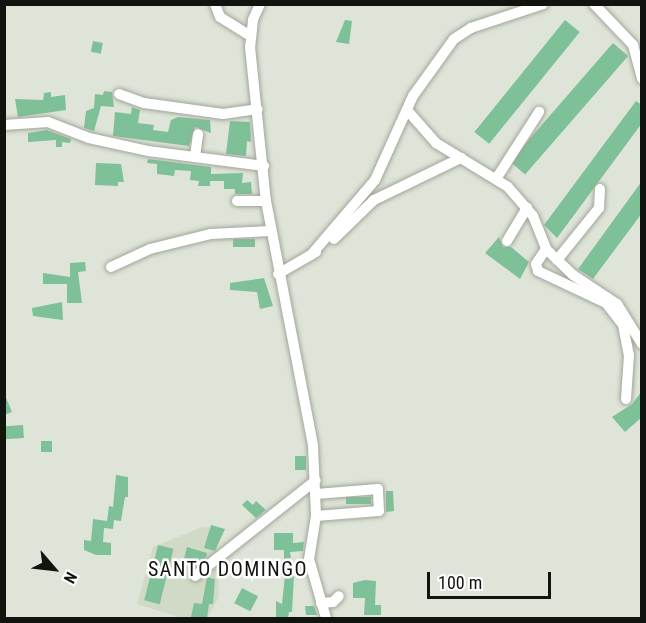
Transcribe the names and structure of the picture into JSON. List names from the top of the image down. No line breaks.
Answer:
{"districts":["SANTO DOMINGO"],"scale_bar":"100 m","north":"bottom right"}
